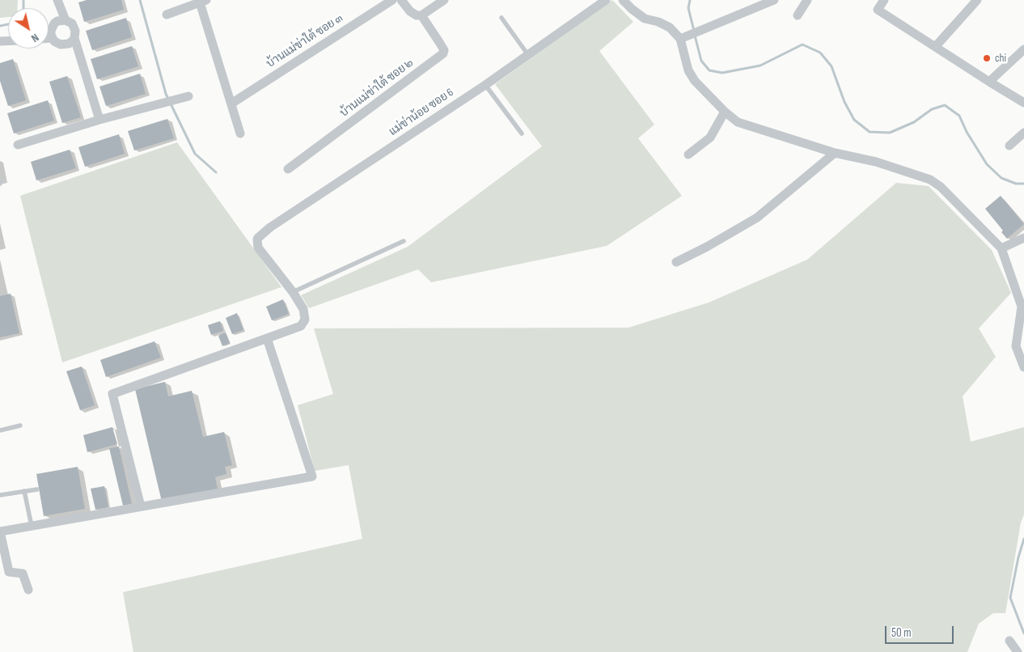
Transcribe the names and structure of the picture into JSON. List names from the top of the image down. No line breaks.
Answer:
{"streets":{"street":["บ้านแม่ข่าใต้ ซอย ๓","บ้านแม่ข่าใต้ ซอย ๒","แม่ข่าน้อย ซอย 6"]},"places":["chi"],"scale_bar":"50 m","north":"bottom right"}
